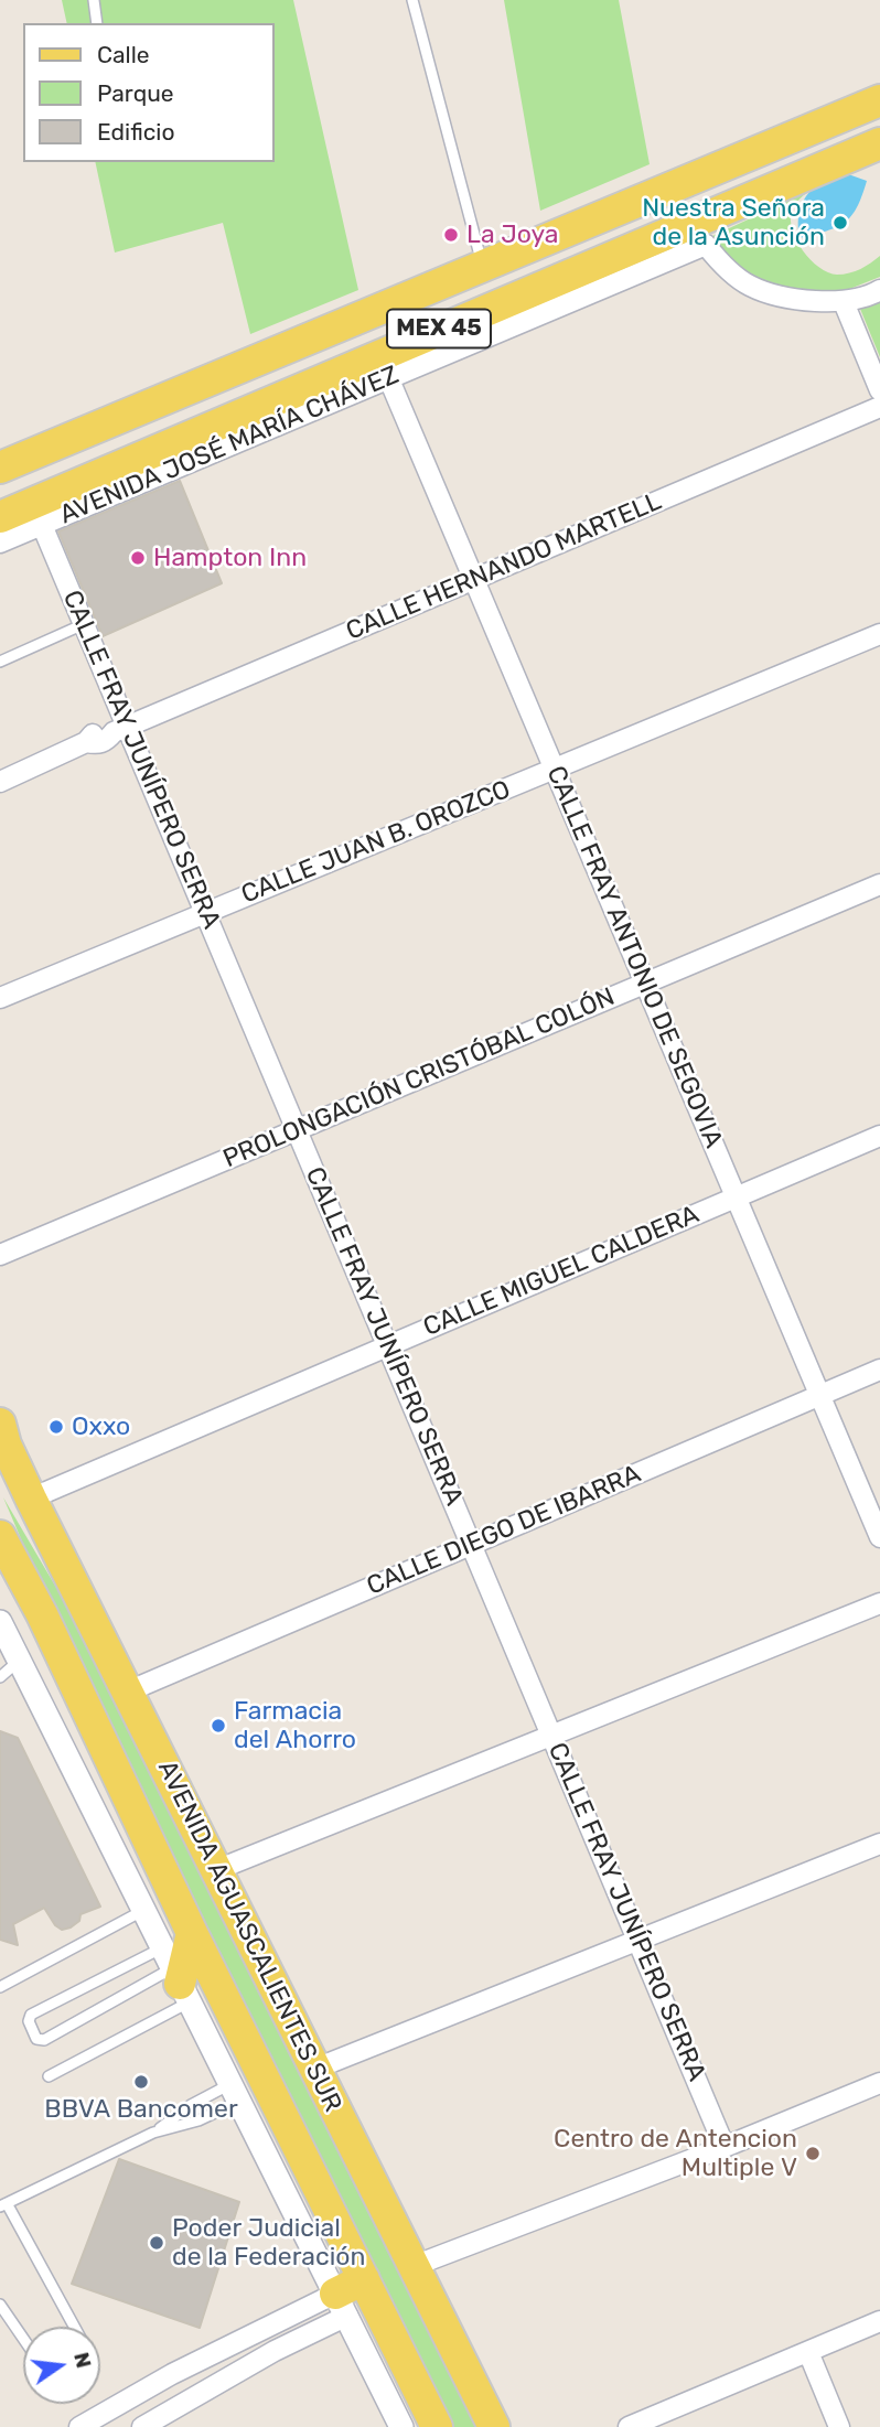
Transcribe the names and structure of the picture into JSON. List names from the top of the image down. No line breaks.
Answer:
{"streets":{"main road":["MEX 45","AVENIDA JOSÉ MARÍA CHÁVEZ","AVENIDA AGUASCALIENTES SUR"],"street":["CALLE HERNANDO MARTELL","CALLE FRAY JUNÍPERO SERRA","CALLE JUAN B. OROZCO","CALLE FRAY ANTONIO DE SEGOVIA","PROLONGACIÓN CRISTÓBAL COLÓN","CALLE MIGUEL CALDERA","CALLE DIEGO DE IBARRA"]},"crossings":[["AVENIDA JOSÉ MARÍA CHÁVEZ","CALLE FRAY JUNÍPERO SERRA"],["AVENIDA JOSÉ MARÍA CHÁVEZ","CALLE FRAY ANTONIO DE SEGOVIA"],["CALLE HERNANDO MARTELL","CALLE FRAY JUNÍPERO SERRA"],["CALLE HERNANDO MARTELL","CALLE FRAY ANTONIO DE SEGOVIA"],["CALLE FRAY JUNÍPERO SERRA","CALLE JUAN B. OROZCO"],["CALLE FRAY JUNÍPERO SERRA","PROLONGACIÓN CRISTÓBAL COLÓN"],["CALLE FRAY JUNÍPERO SERRA","CALLE MIGUEL CALDERA"],["CALLE FRAY JUNÍPERO SERRA","CALLE DIEGO DE IBARRA"],["CALLE JUAN B. OROZCO","CALLE FRAY ANTONIO DE SEGOVIA"],["CALLE FRAY ANTONIO DE SEGOVIA","PROLONGACIÓN CRISTÓBAL COLÓN"],["CALLE FRAY ANTONIO DE SEGOVIA","CALLE MIGUEL CALDERA"],["CALLE FRAY ANTONIO DE SEGOVIA","CALLE DIEGO DE IBARRA"],["CALLE MIGUEL CALDERA","AVENIDA AGUASCALIENTES SUR"],["CALLE DIEGO DE IBARRA","AVENIDA AGUASCALIENTES SUR"]],"places":["Nuestra Señora de la Asunción","La Joya","Hampton Inn","Oxxo","Farmacia del Ahorro","BBVA Bancomer","Centro de Antencion Multiple V","Poder Judicial de la Federación"],"legend":["Calle","Parque","Edificio"],"north":"right"}
